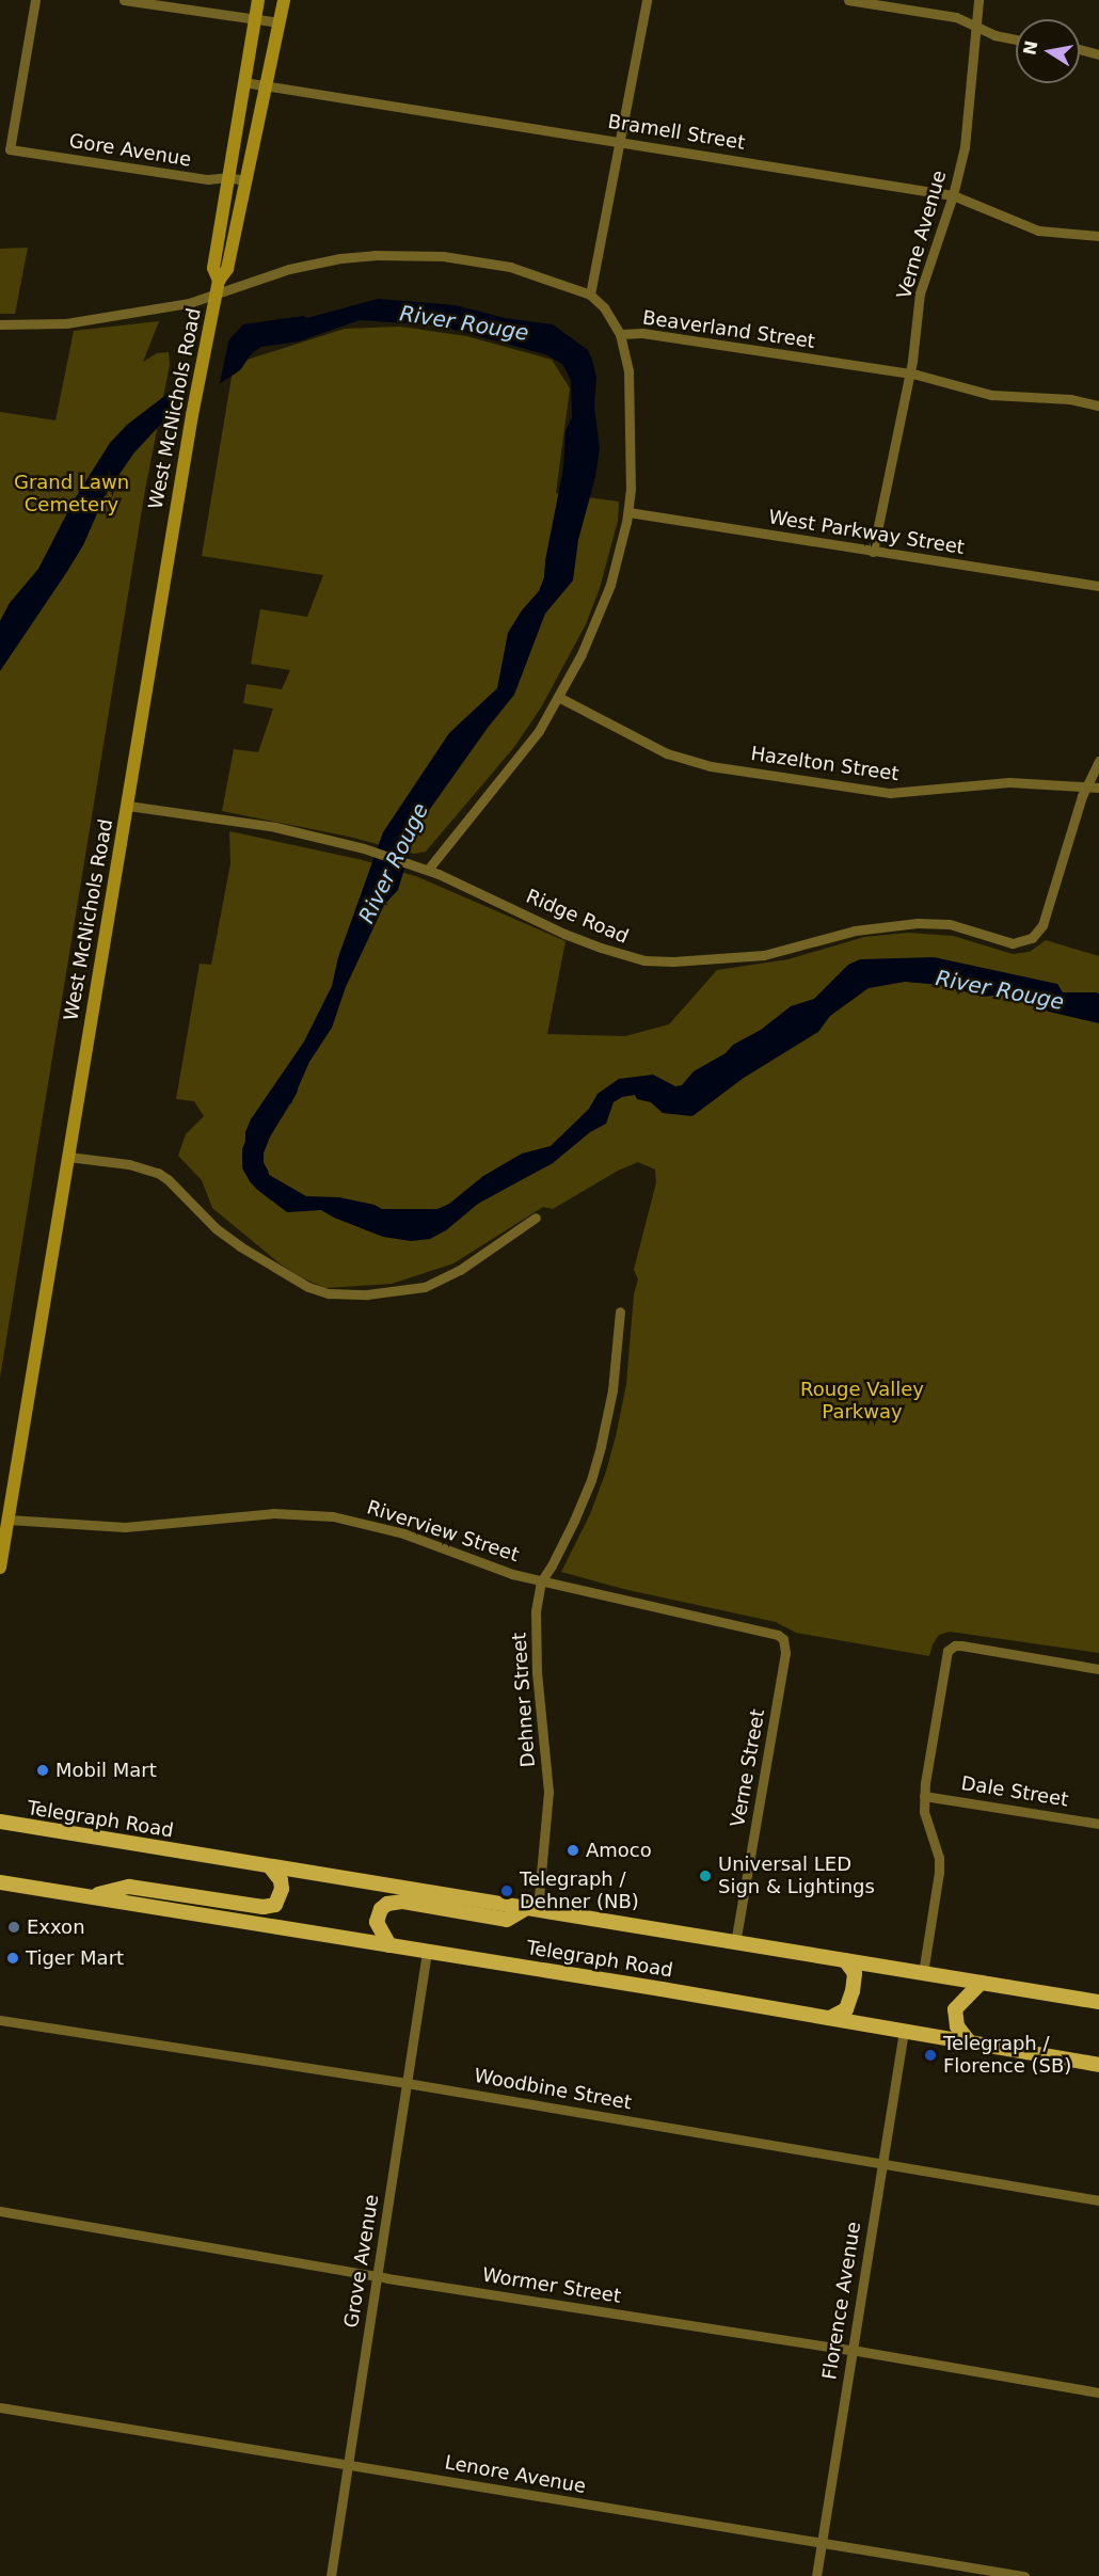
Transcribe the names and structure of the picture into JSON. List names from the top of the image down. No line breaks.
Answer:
{"streets":{"main road":["West McNichols Road","Telegraph Road"],"street":["Bramell Street","Gore Avenue","Verne Avenue","Beaverland Street","West Parkway Street","Hazelton Street","Ridge Road","Riverview Street","Dehner Street","Verne Street","Dale Street","Woodbine Street","Grove Avenue","Wormer Street","Florence Avenue","Lenore Avenue"]},"crossings":[["Bramell Street","Verne Avenue"],["Bramell Street","West McNichols Road"],["Gore Avenue","West McNichols Road"],["Verne Avenue","Beaverland Street"],["Verne Avenue","West Parkway Street"],["West McNichols Road","Ridge Road"],["West McNichols Road","Riverview Street"],["Hazelton Street","Ridge Road"],["Riverview Street","Dehner Street"],["Riverview Street","Verne Street"],["Dehner Street","Telegraph Road"],["Verne Street","Telegraph Road"],["Telegraph Road","Grove Avenue"],["Telegraph Road","Florence Avenue"],["Woodbine Street","Grove Avenue"],["Woodbine Street","Florence Avenue"],["Grove Avenue","Wormer Street"],["Grove Avenue","Lenore Avenue"],["Wormer Street","Florence Avenue"],["Florence Avenue","Lenore Avenue"]],"water":["River Rouge"],"parks":["Grand Lawn Cemetery","Rouge Valley Parkway"],"places":["Mobil Mart","Amoco","Universal LED Sign & Lightings","Telegraph / Dehner (NB)","Exxon","Tiger Mart","Telegraph / Florence (SB)"],"north":"left"}
